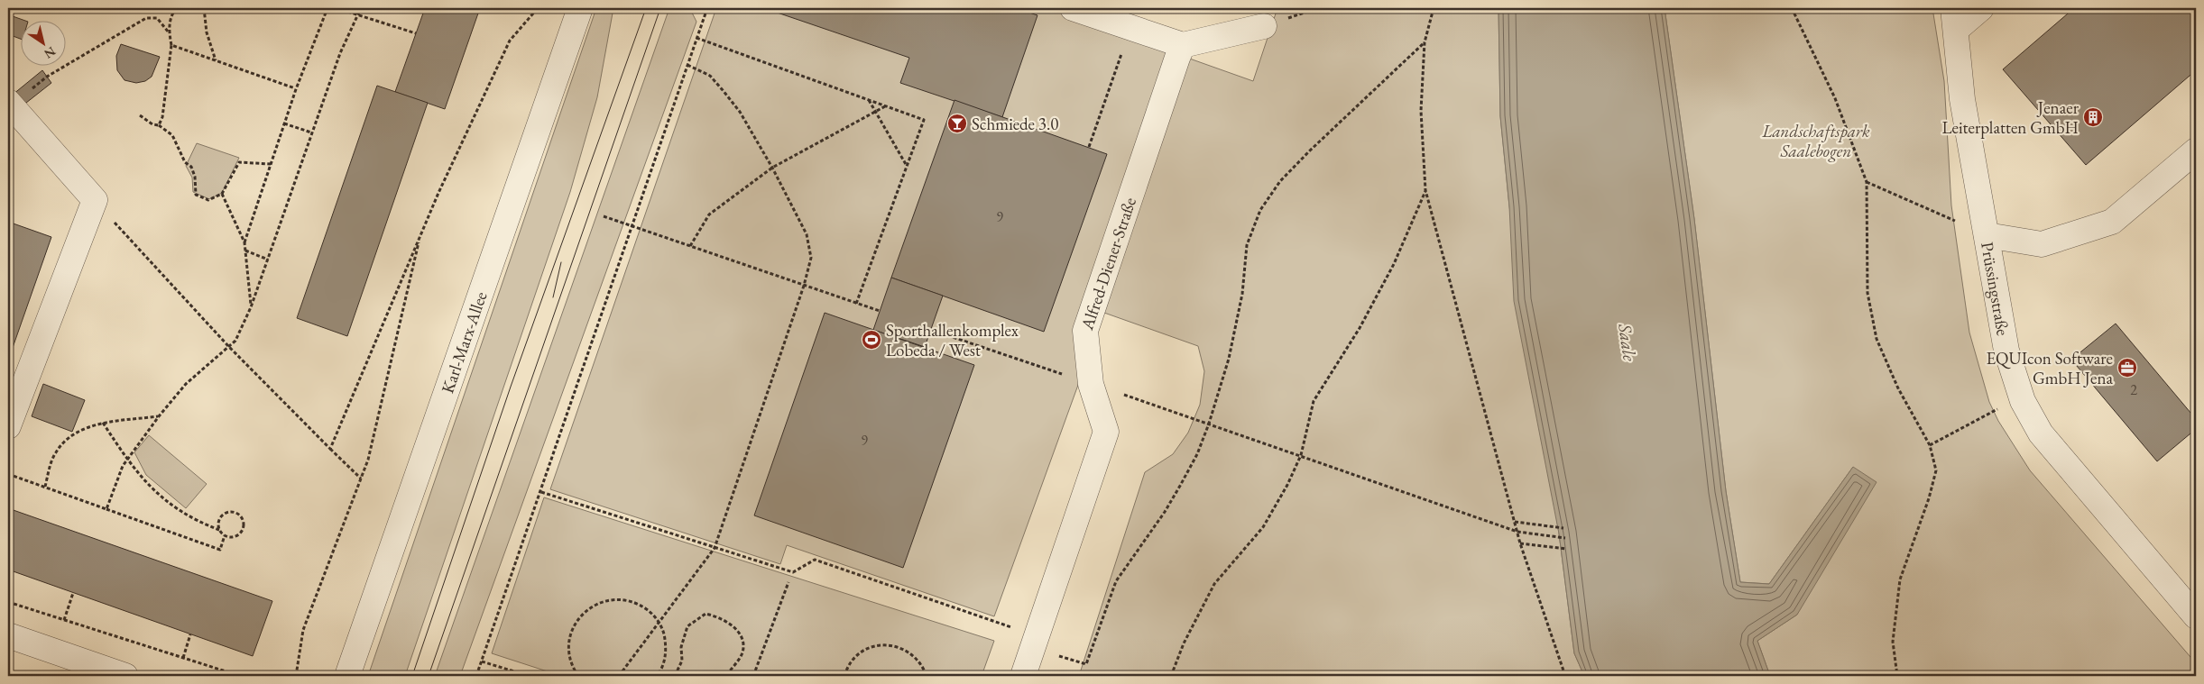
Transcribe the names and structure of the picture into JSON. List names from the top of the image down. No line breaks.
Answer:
{"streets":{"street":["Alfred-Diener-Straße","Prüssingstraße","Karl-Marx-Allee"]},"water":["Saale"],"parks":["Landschaftspark Saalebogen"],"places":{"building":["Jenaer Leiterplatten GmbH"],"bar":["Schmiede 3.0"],"sports":["Sporthallenkomplex Lobeda / West"],"office":["EQUIcon Software GmbH Jena"]},"house_numbers":["9","2","9"],"north":"bottom right"}
